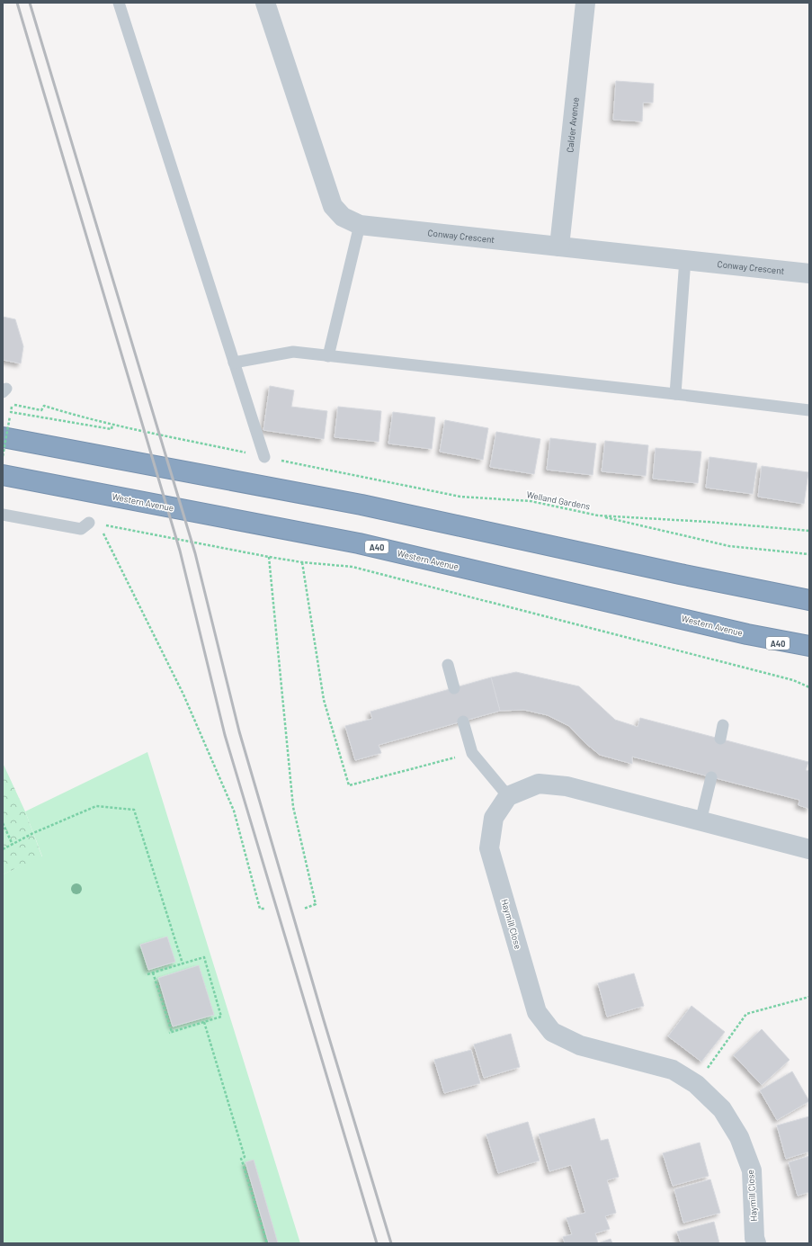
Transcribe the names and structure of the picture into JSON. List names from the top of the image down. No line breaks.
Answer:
{"streets":{"highway":["Western Avenue","A40"],"street":["Calder Avenue","Conway Crescent","Haymill Close"],"path":["Welland Gardens"]},"crossings":[["Calder Avenue","Conway Crescent"],["Western Avenue","A40"]]}
